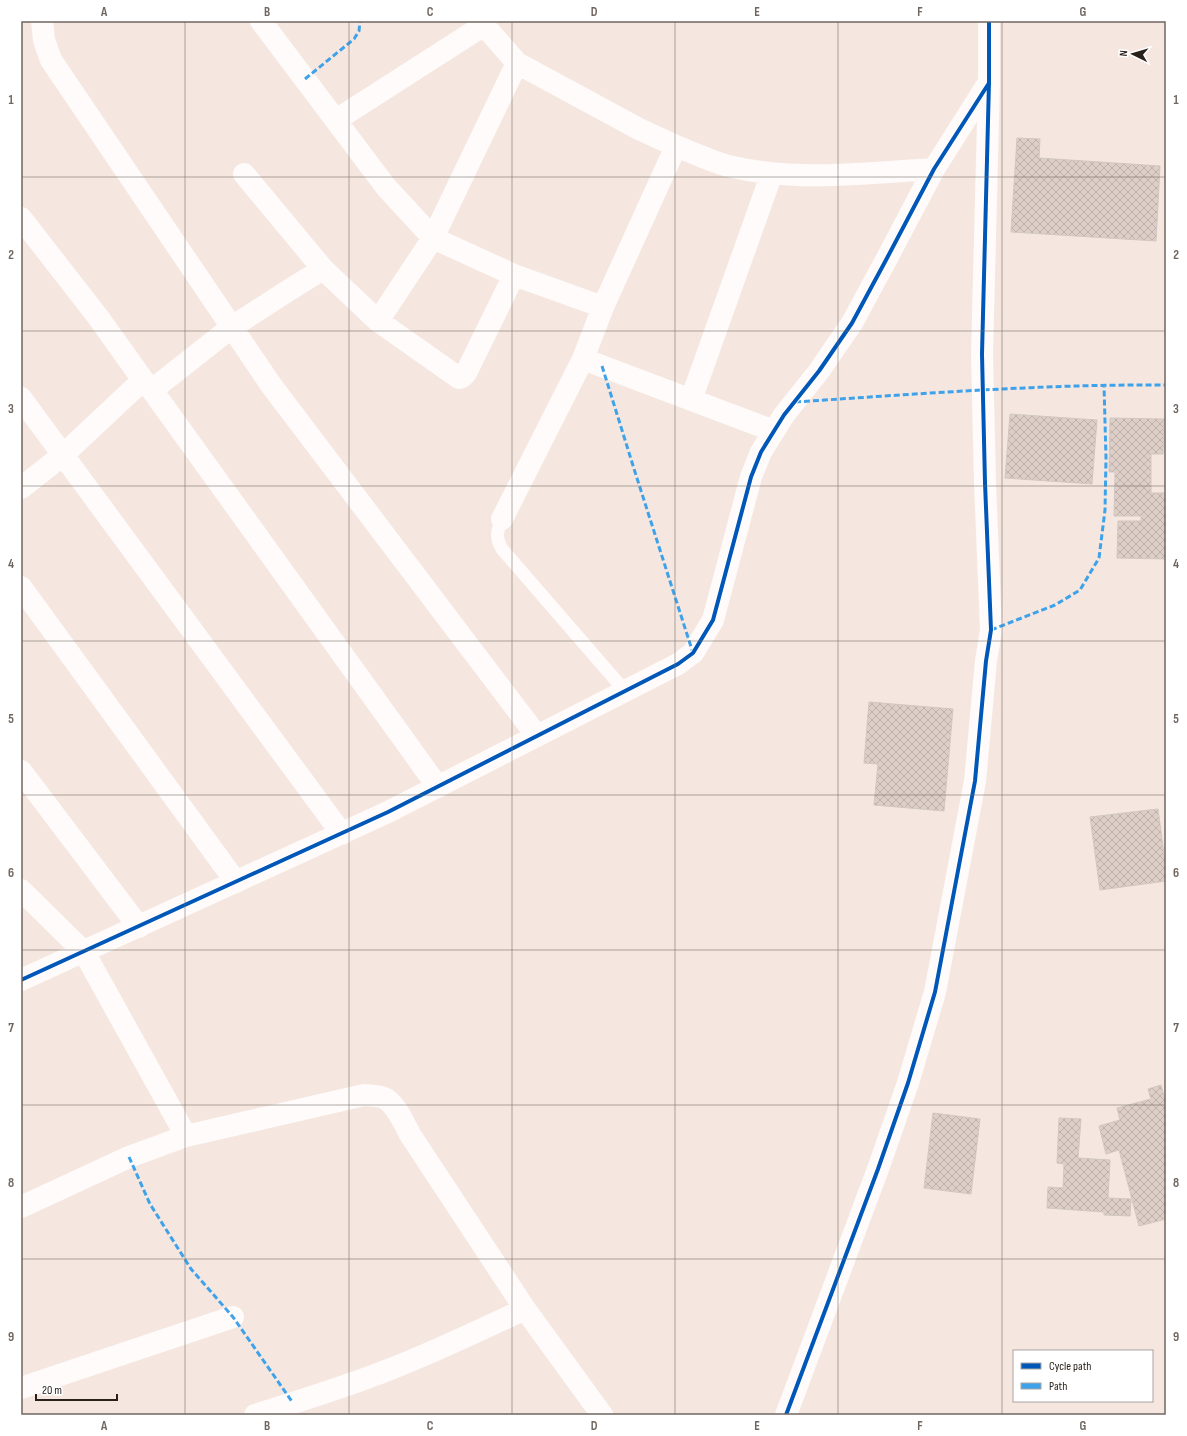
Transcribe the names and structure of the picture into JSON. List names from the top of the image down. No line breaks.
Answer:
{"legend":["Cycle path","Path"],"scale_bar":"20 m","north":"left","grid":{"columns":["A","B","C","D","E","F","G"],"rows":["1","2","3","4","5","6","7","8","9"]}}
